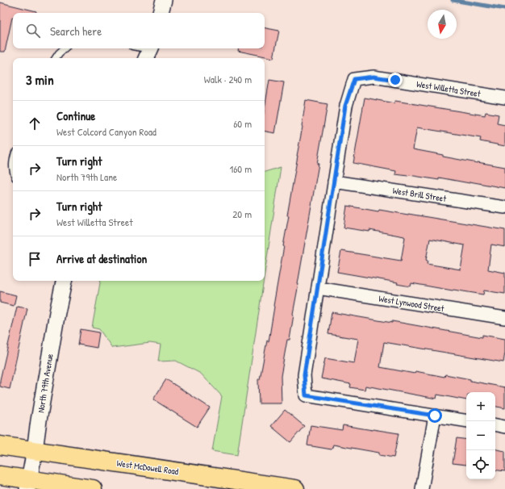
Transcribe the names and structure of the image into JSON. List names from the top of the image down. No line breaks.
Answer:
{"streets":{"main road":["West McDowell Road"],"street":["West Willetta Street","West Brill Street","West Lynwood Street","North 79th Avenue"]},"crossings":[["West Willetta Street","West Brill Street"],["North 79th Avenue","West McDowell Road"]],"north":"bottom","page":{"search":"Search here","heading":["3 min","Walk · 240 m"],"list":[["Continue","West Colcord Canyon Road","60 m"],["Turn right","North 79th Lane","160 m"],["Turn right","West Willetta Street","20 m"],"Arrive at destination"],"map_buttons":["+","−"]}}
